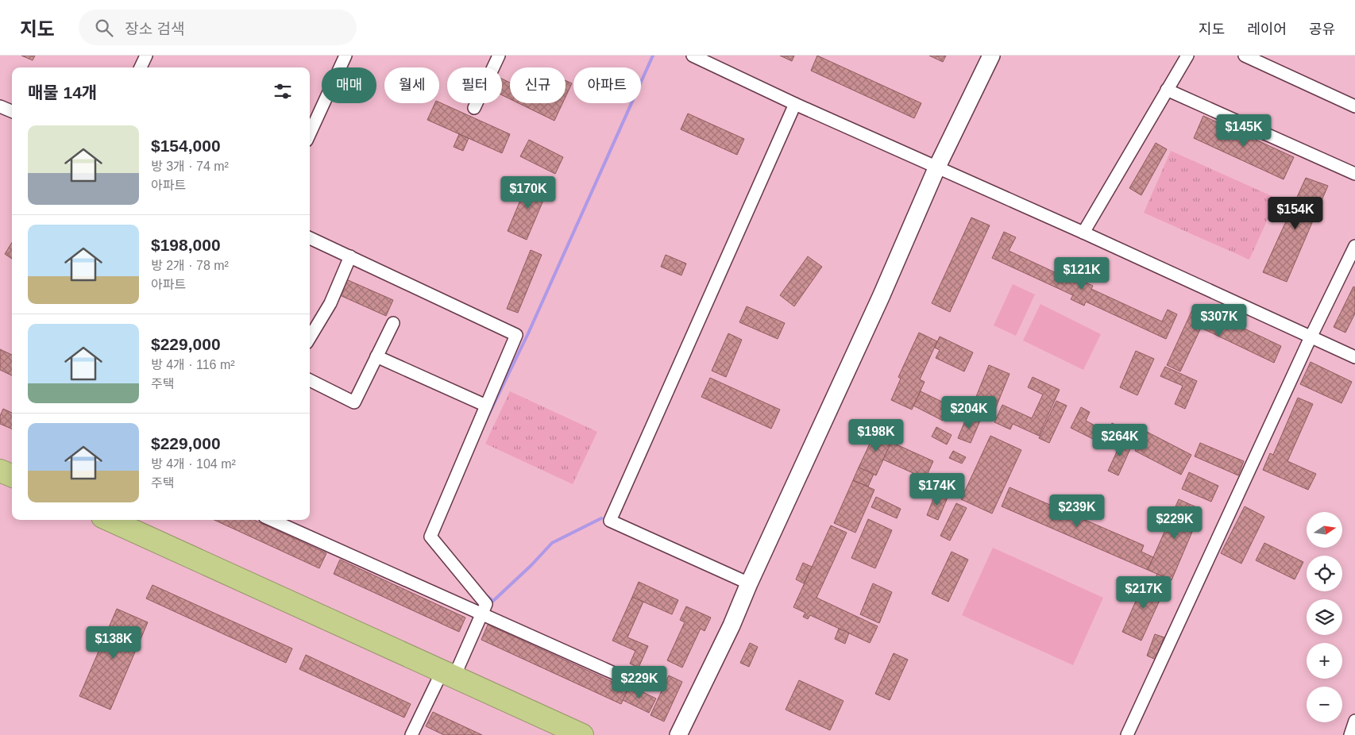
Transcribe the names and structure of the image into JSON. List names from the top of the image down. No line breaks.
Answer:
{"north":"right","page":{"header":"지도","search":"장소 검색","nav":["지도","레이어","공유"],"chip":["매매","월세","필터","신규","아파트"],"heading":"매물 14개","price":["$145K","$170K","$154K","$121K","$307K","$204K","$198K","$264K","$174K","$239K","$229K","$217K","$138K","$229K"],"list":[{"name":"$154,000","note":"방 3개 · 74 m² · 아파트"},{"name":"$198,000","note":"방 2개 · 78 m² · 아파트"},{"name":"$229,000","note":"방 4개 · 116 m² · 주택"},{"name":"$229,000","note":"방 4개 · 104 m² · 주택"}],"map_buttons":["+","−"]}}
